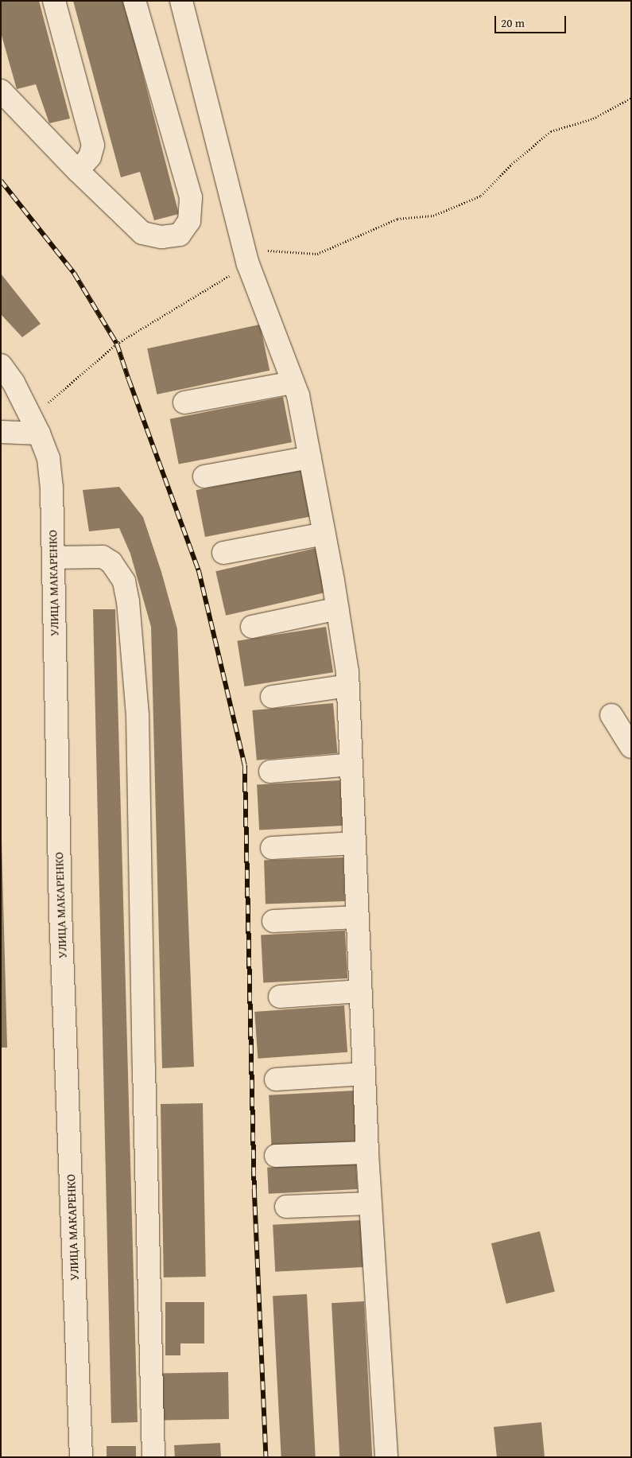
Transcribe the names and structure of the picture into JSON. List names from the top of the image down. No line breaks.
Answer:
{"streets":{"street":["УЛИЦА МАКАРЕНКО"]},"scale_bar":"20 m"}
